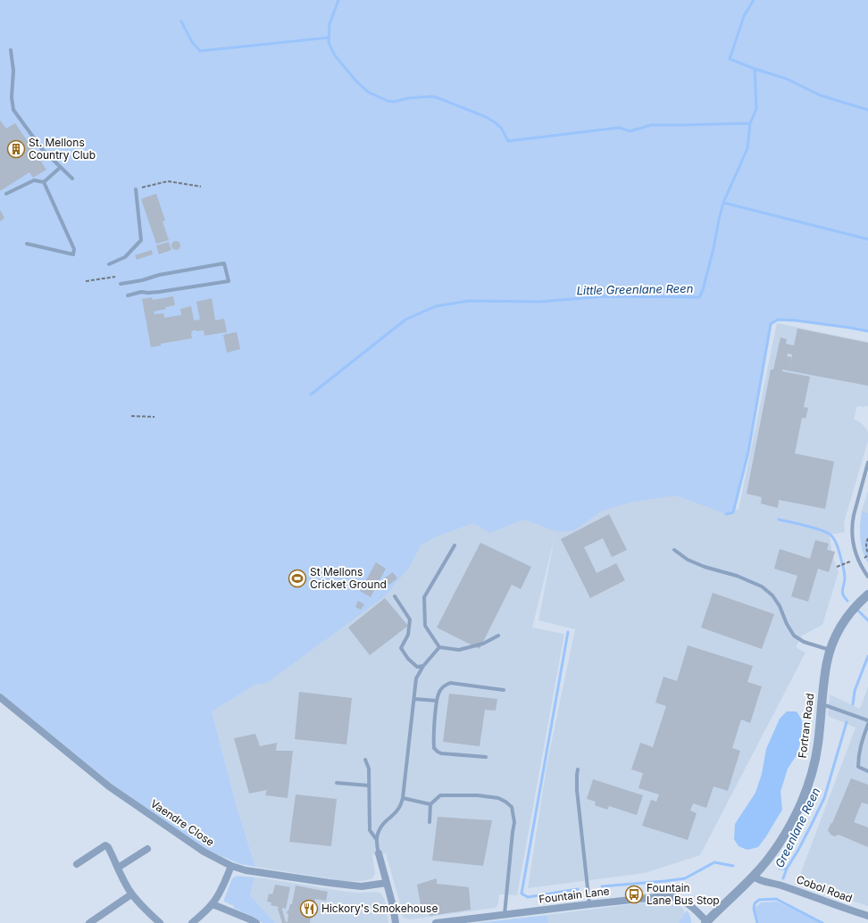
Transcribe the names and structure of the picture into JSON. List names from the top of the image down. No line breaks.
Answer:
{"streets":{"street":["Fortran Road","Vaendre Close","Cobol Road","Fountain Lane"]},"crossings":[["Fortran Road","Cobol Road"],["Fortran Road","Fountain Lane"]],"water":["Little Greenlane Reen","Greenlane Reen"],"places":{"building":["St. Mellons Country Club"],"sports":["St Mellons Cricket Ground"],"bus stop":["Fountain Lane Bus Stop"],"restaurant":["Hickory's Smokehouse"]}}
